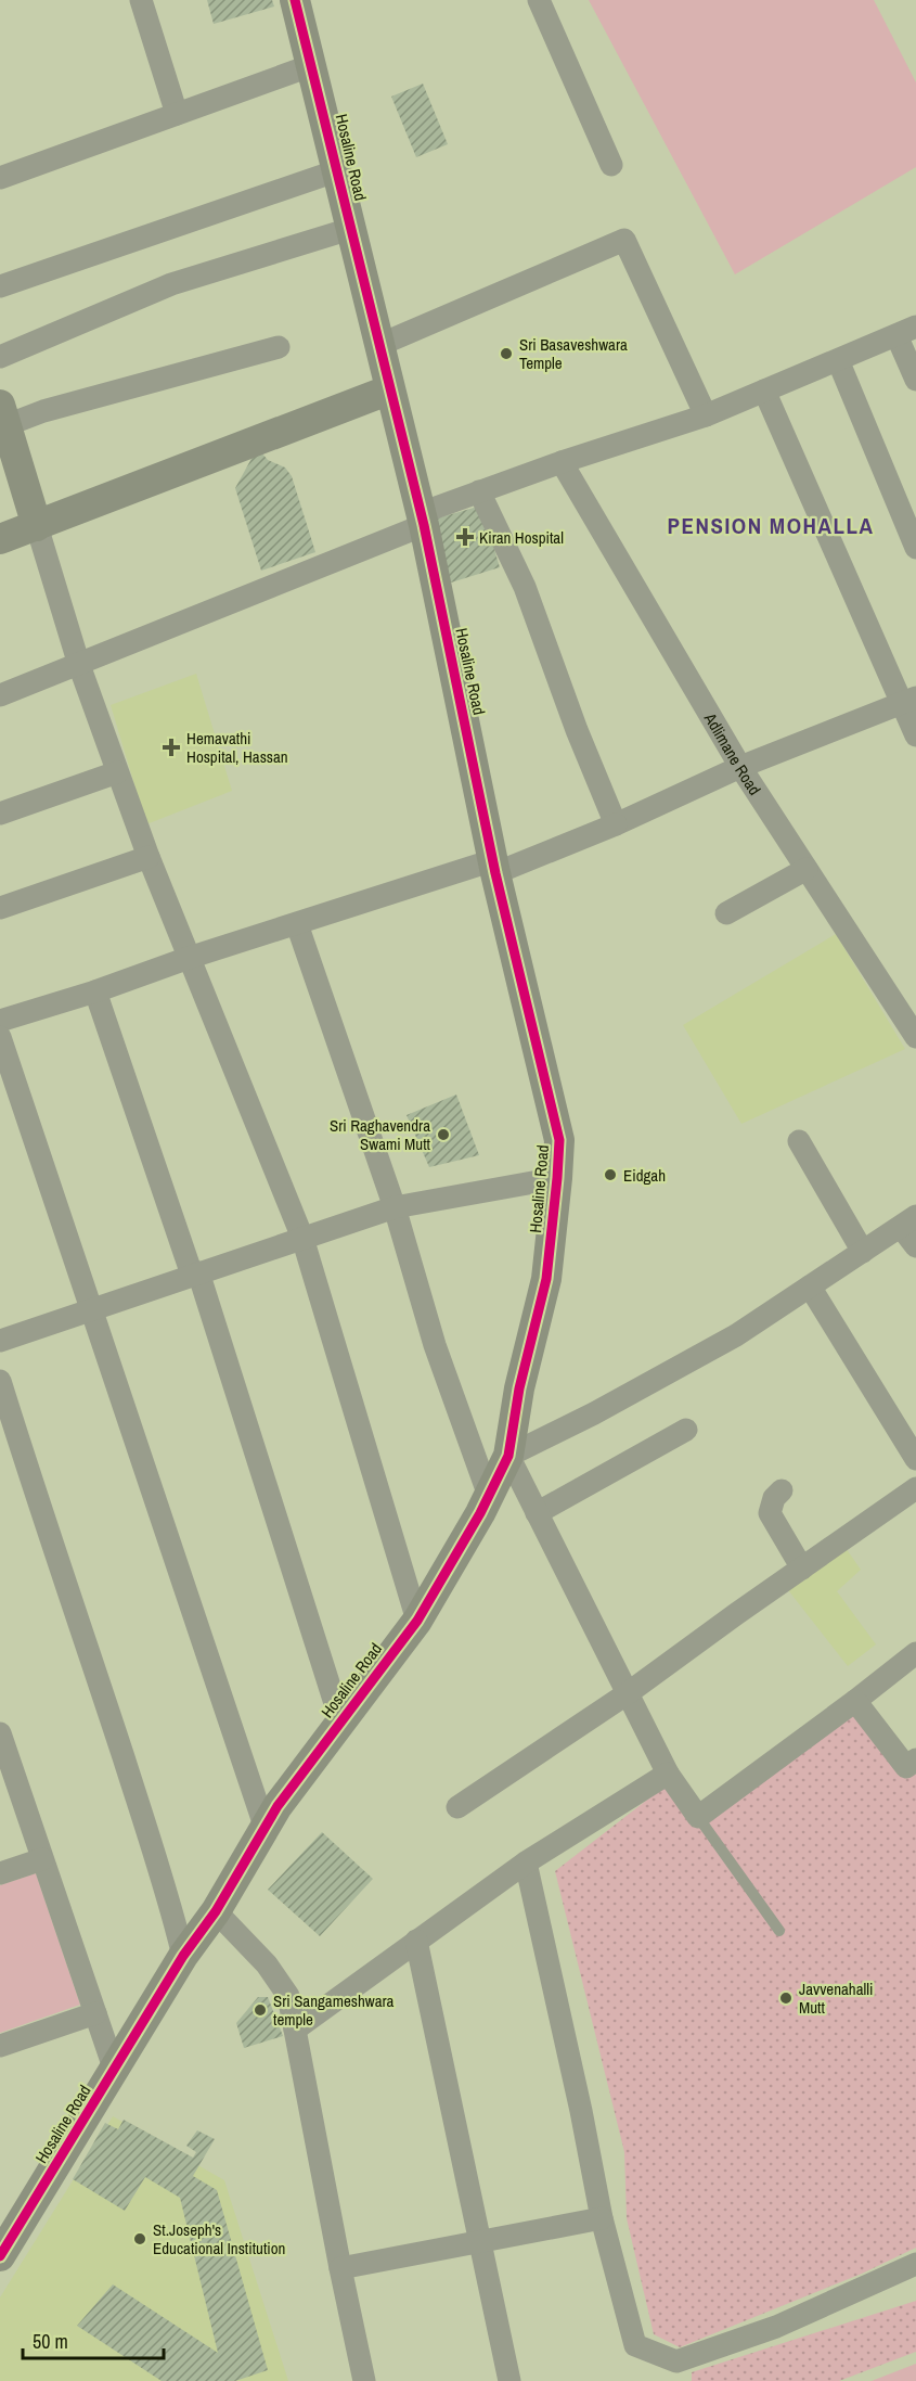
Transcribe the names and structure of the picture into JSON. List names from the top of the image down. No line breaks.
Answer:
{"streets":{"street":["Hosaline Road","Adlimane Road"]},"districts":["PENSION MOHALLA"],"places":{"other":["Sri Basaveshwara Temple","Sri Raghavendra Swami Mutt","Eidgah","Javvenahalli Mutt","Sri Sangameshwara temple","St.Joseph's Educational Institution"],"health":["Kiran Hospital","Hemavathi Hospital, Hassan"]},"scale_bar":"50 m"}
